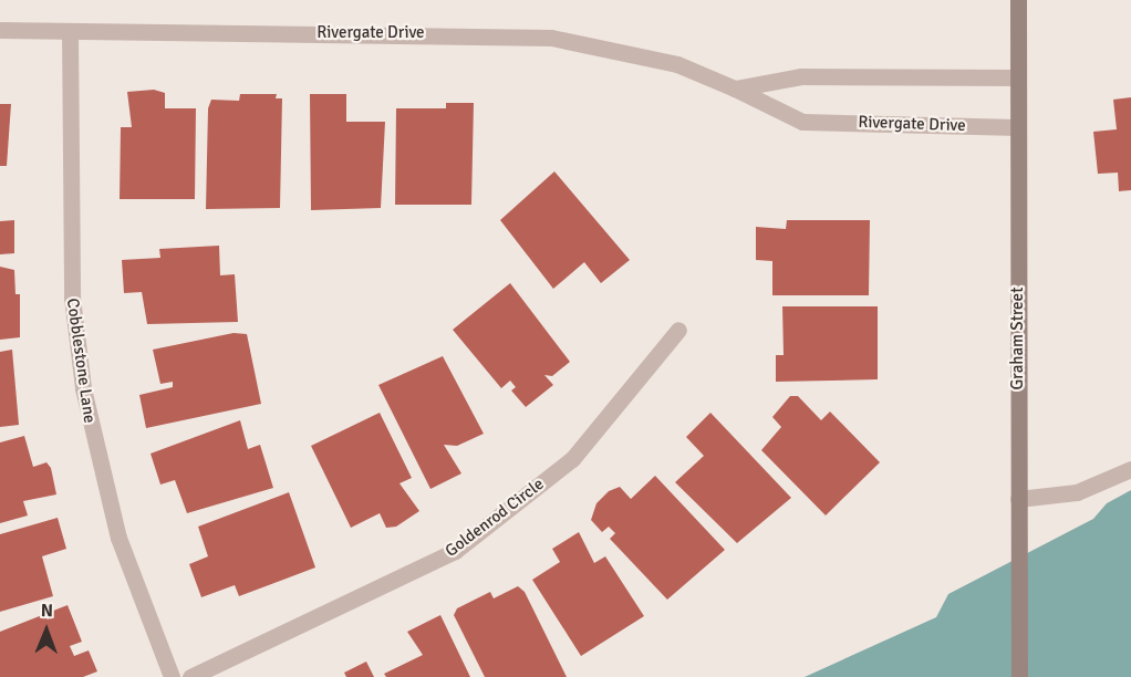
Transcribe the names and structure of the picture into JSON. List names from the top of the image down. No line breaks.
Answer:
{"streets":{"street":["Rivergate Drive","Graham Street","Cobblestone Lane","Goldenrod Circle"]},"crossings":[["Rivergate Drive","Graham Street"],["Rivergate Drive","Cobblestone Lane"]],"north":"top"}
